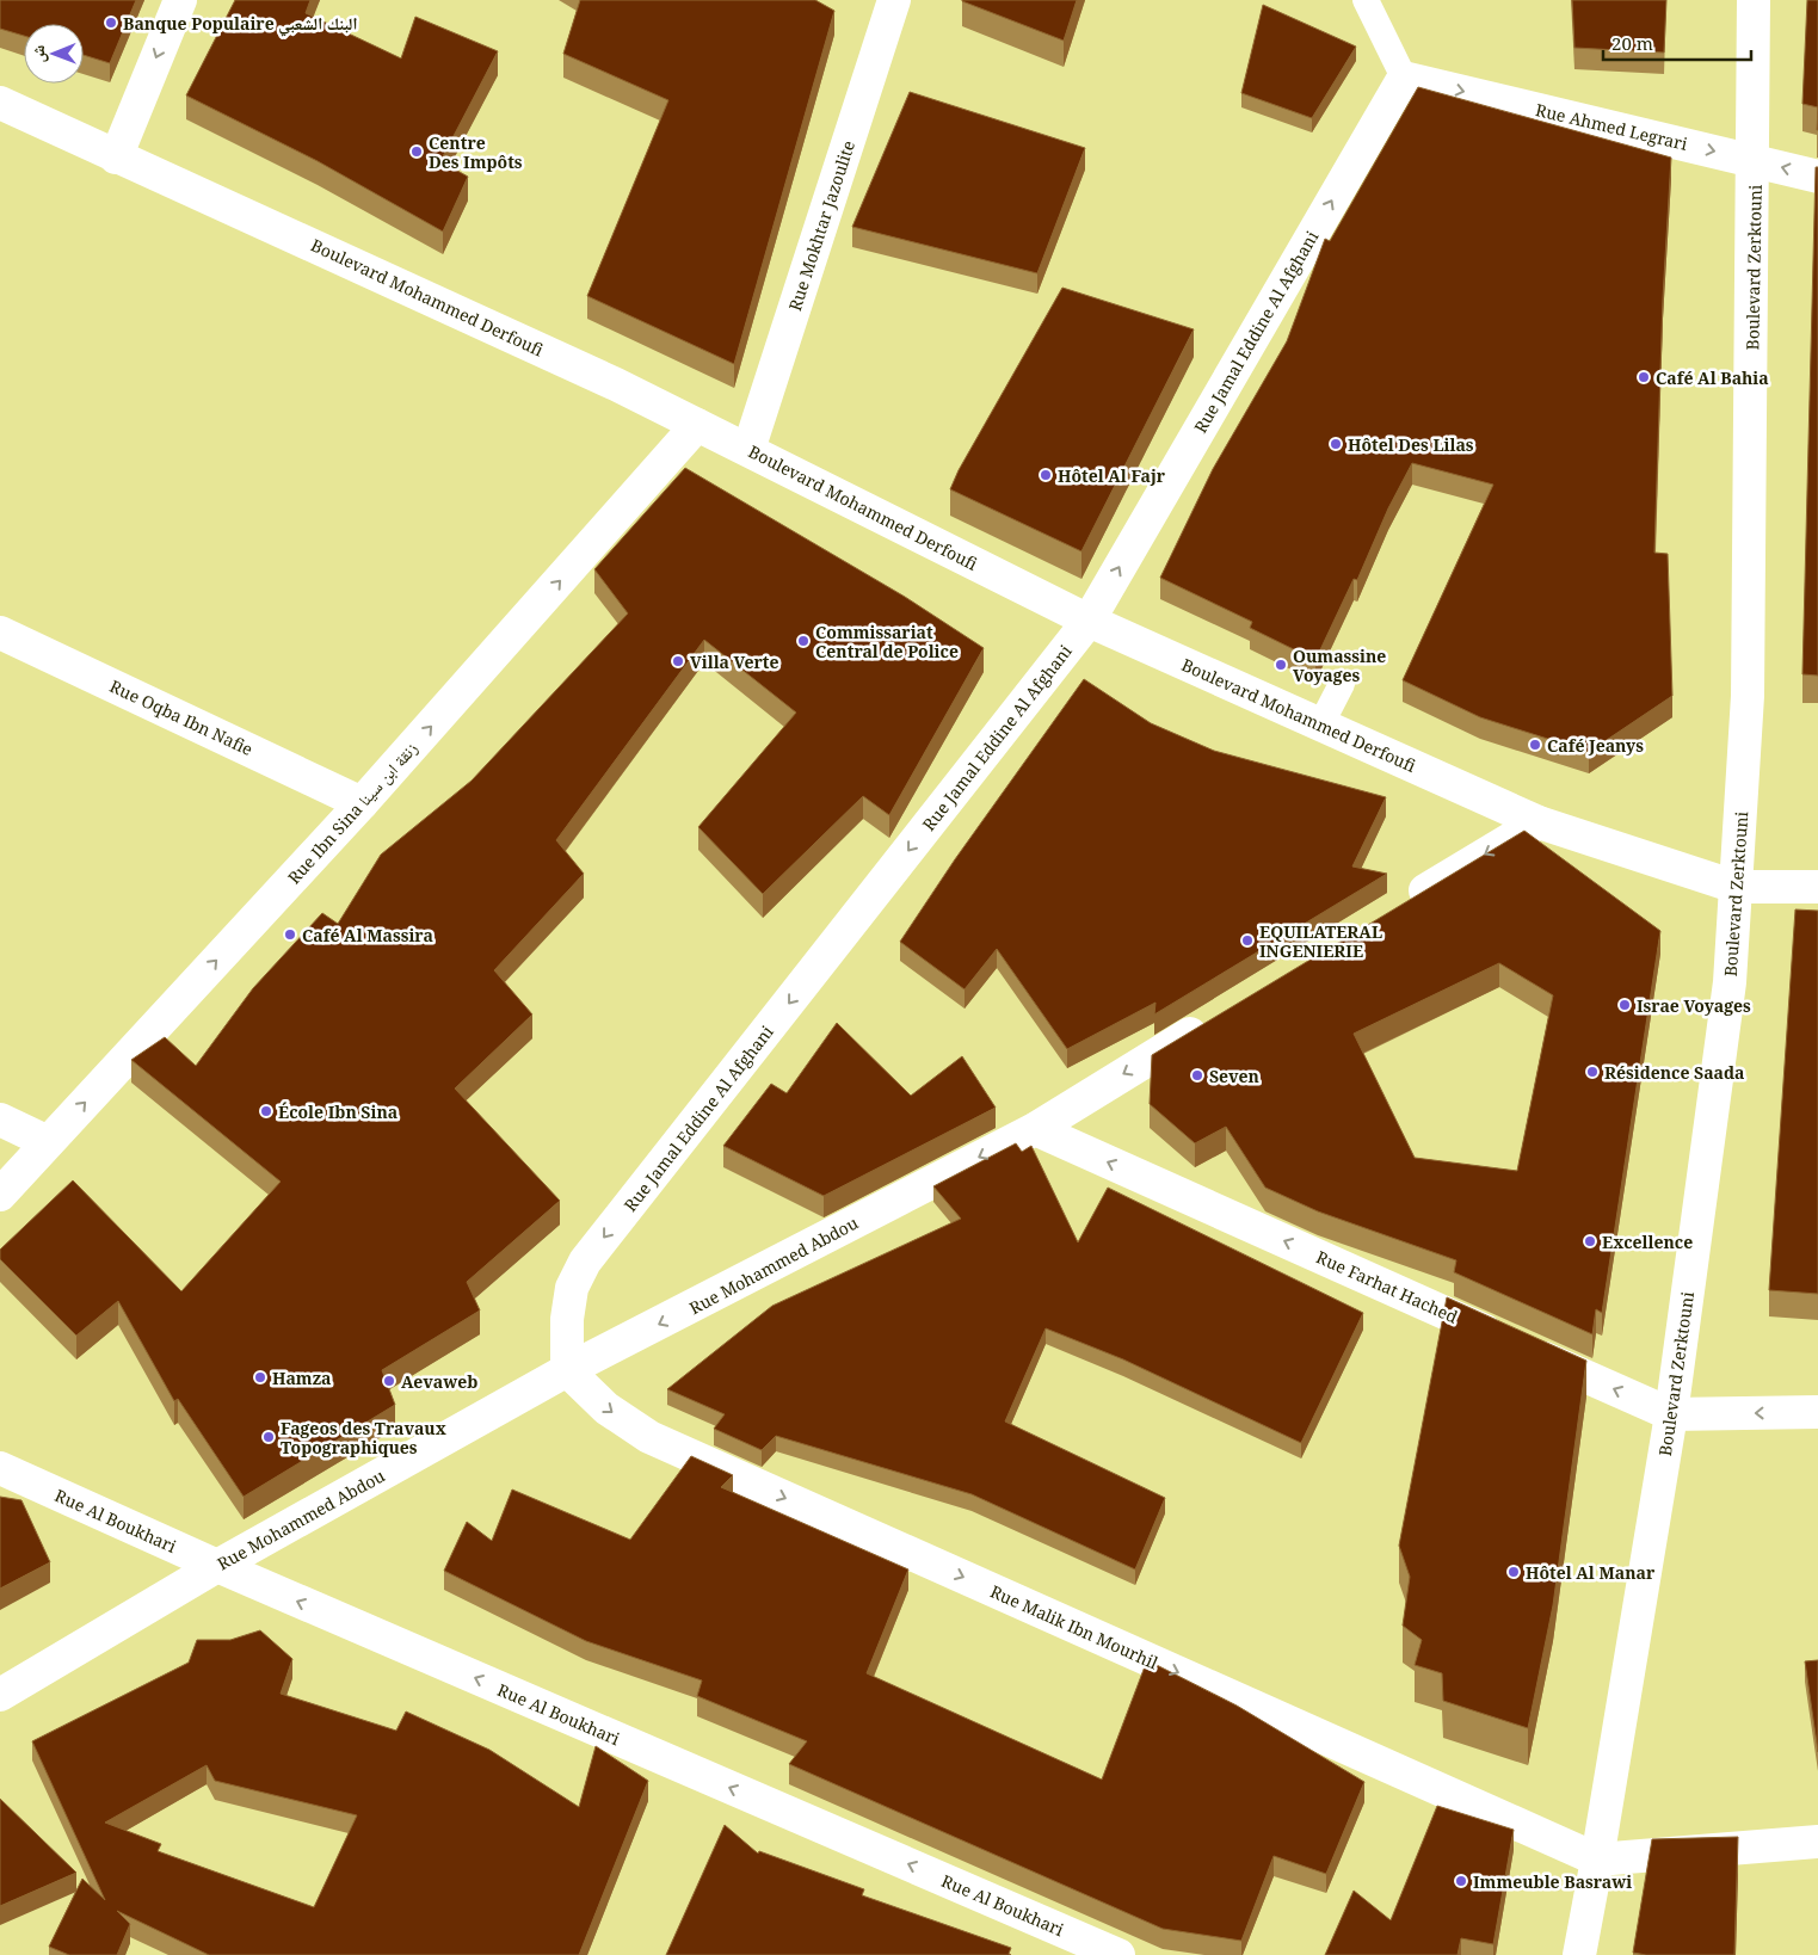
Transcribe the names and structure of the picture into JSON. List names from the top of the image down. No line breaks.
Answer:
{"streets":{"street":["Rue Ahmed Legrari","Rue Mokhtar Jazoulite","Boulevard Zerktouni","Boulevard Mohammed Derfoufi","Rue Jamal Eddine Al Afghani","Rue Oqba Ibn Nafie","Rue Ibn Sina زنقة ابن سينا","Rue Mohammed Abdou","Rue Farhat Hached","Rue Al Boukhari","Rue Malik Ibn Mourhil"]},"crossings":[["Rue Ahmed Legrari","Boulevard Zerktouni"],["Rue Ahmed Legrari","Rue Jamal Eddine Al Afghani"],["Rue Mokhtar Jazoulite","Boulevard Mohammed Derfoufi"],["Boulevard Zerktouni","Boulevard Mohammed Derfoufi"],["Boulevard Zerktouni","Rue Farhat Hached"],["Boulevard Zerktouni","Rue Malik Ibn Mourhil"],["Boulevard Mohammed Derfoufi","Rue Jamal Eddine Al Afghani"],["Boulevard Mohammed Derfoufi","Rue Ibn Sina زنقة ابن سينا"],["Rue Jamal Eddine Al Afghani","Rue Mohammed Abdou"],["Rue Jamal Eddine Al Afghani","Rue Malik Ibn Mourhil"],["Rue Oqba Ibn Nafie","Rue Ibn Sina زنقة ابن سينا"],["Rue Mohammed Abdou","Rue Farhat Hached"],["Rue Mohammed Abdou","Rue Al Boukhari"],["Rue Mohammed Abdou","Rue Malik Ibn Mourhil"]],"one_way":["Rue Ibn Sina زنقة ابن سينا","Rue Mohammed Abdou","Rue Farhat Hached","Rue Al Boukhari","Rue Malik Ibn Mourhil"],"places":["Banque Populaire البنك الشعبي","Centre Des Impôts","Café Al Bahia","Hôtel Des Lilas","Hôtel Al Fajr","Commissariat Central de Police","Villa Verte","Oumassine Voyages","Café Jeanys","Café Al Massira","EQUILATERAL INGENIERIE","Israe Voyages","Résidence Saada","Seven","École Ibn Sina","Excellence","Hamza","Aevaweb","Fageos des Travaux Topographiques","Hôtel Al Manar","Immeuble Basrawi"],"scale_bar":"20 m","north":"left"}
